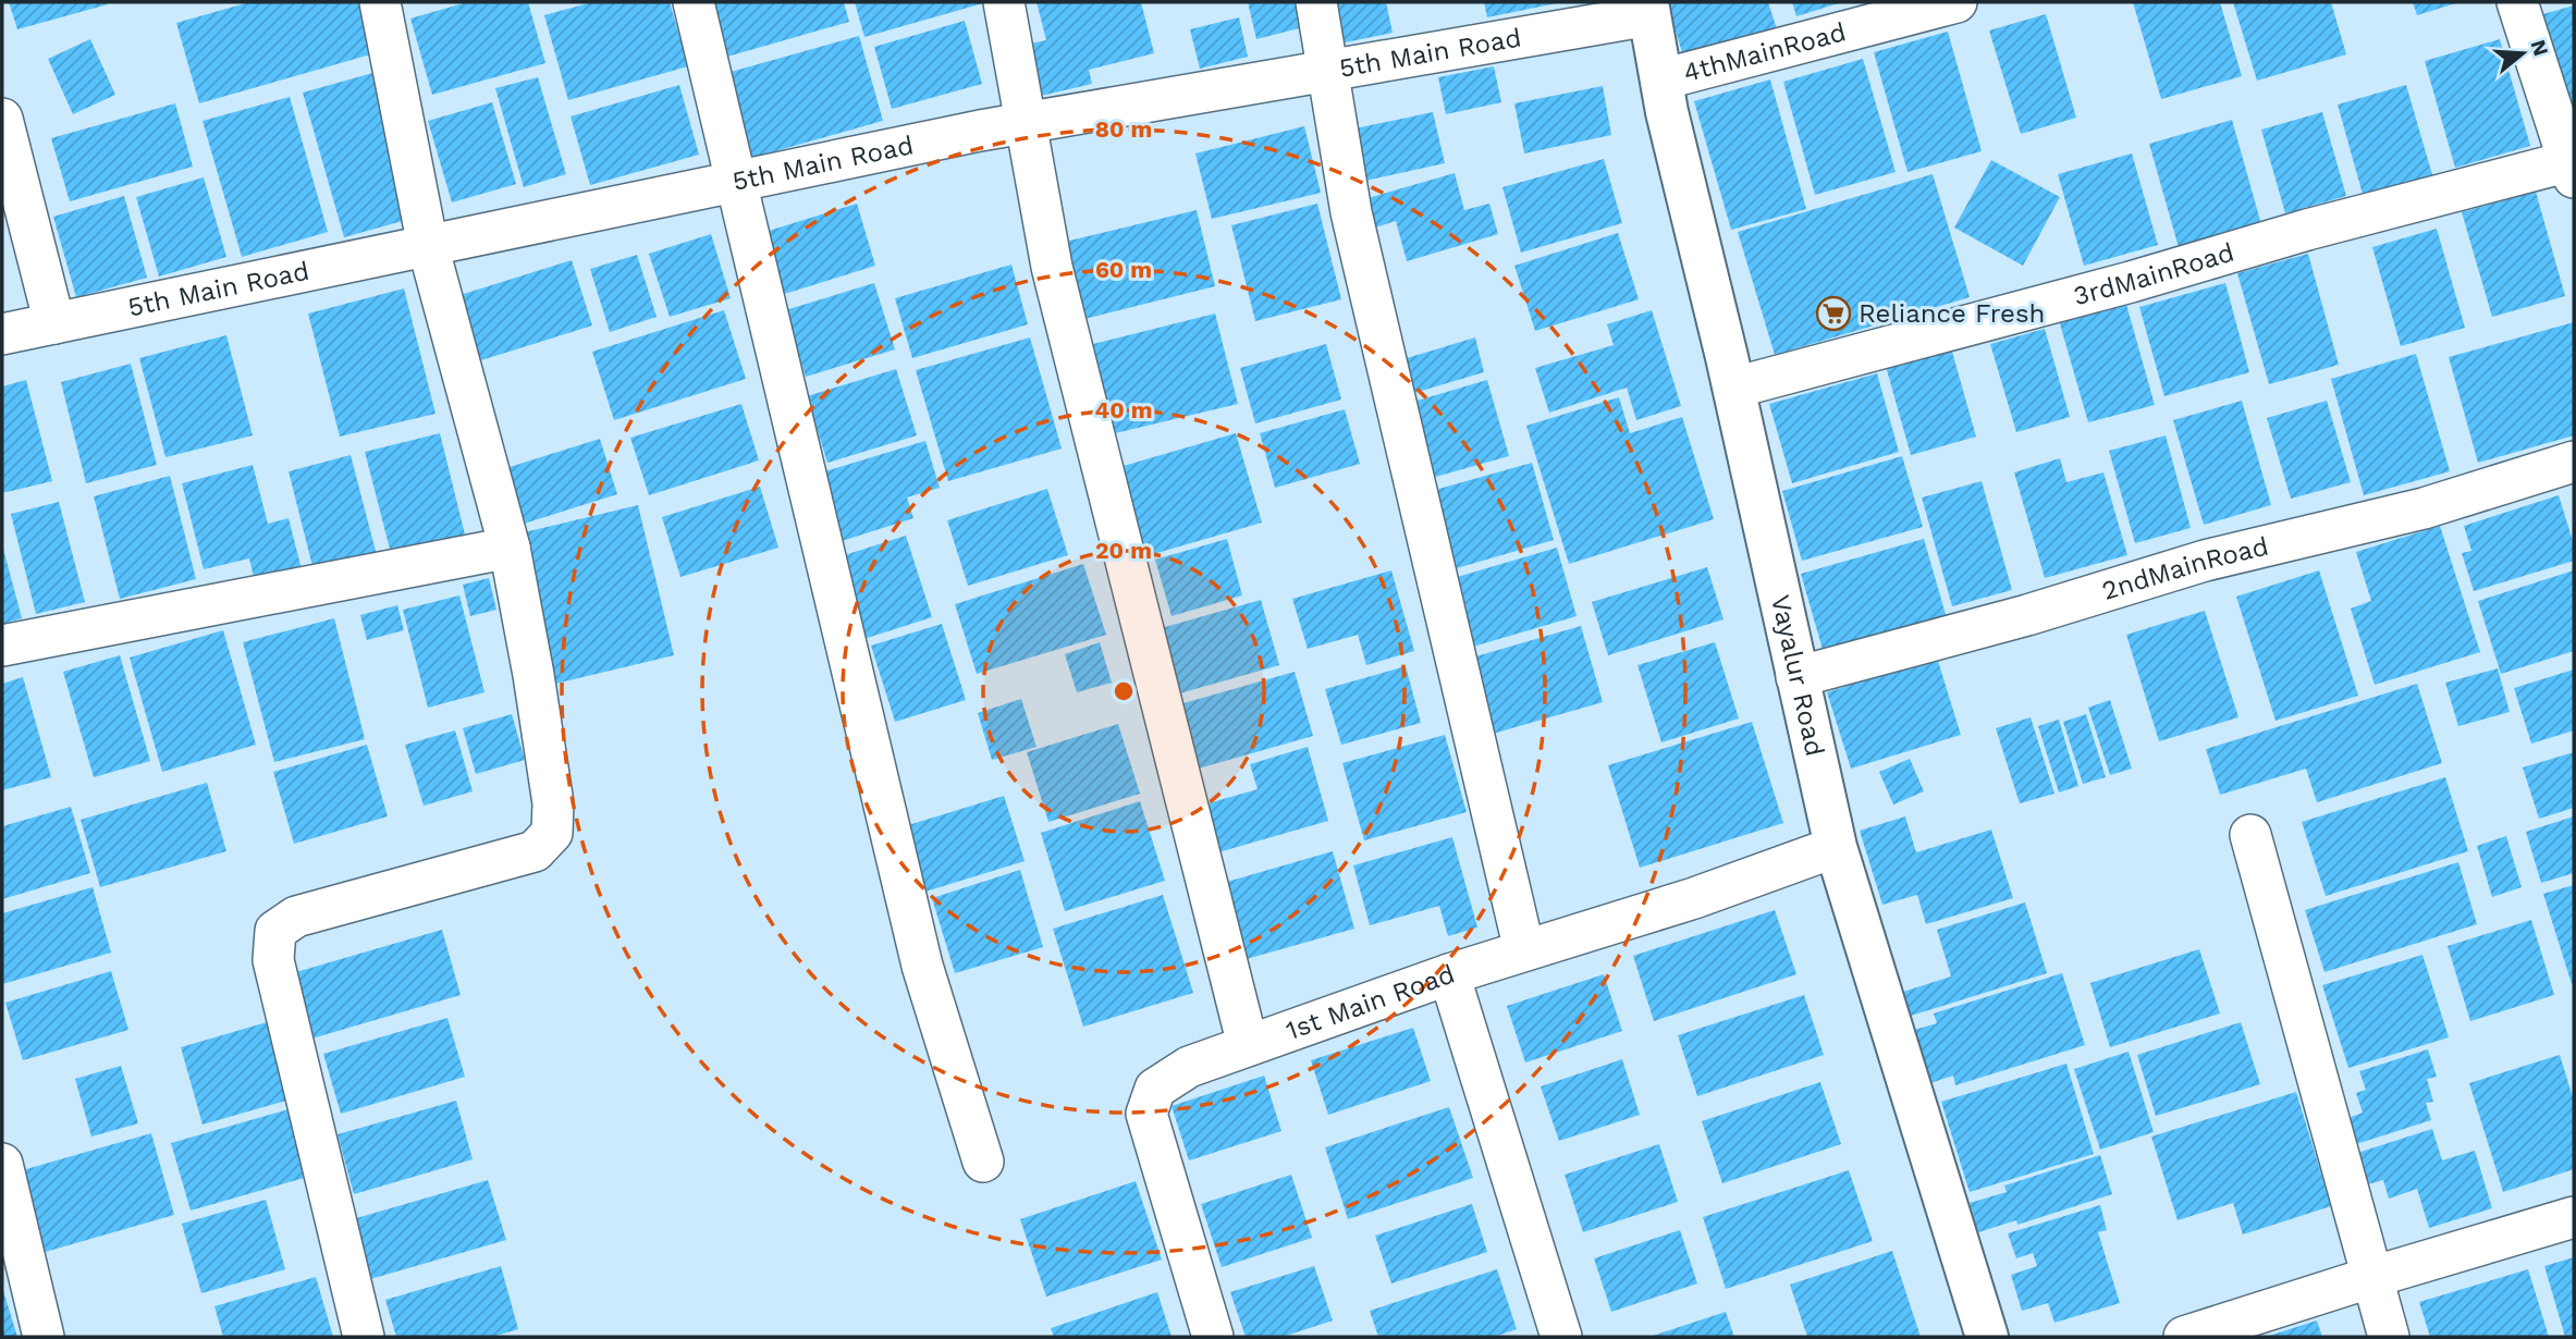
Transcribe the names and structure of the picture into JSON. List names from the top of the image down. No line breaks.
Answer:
{"streets":{"main road":["Vayalur Road"],"street":["5th Main Road","4thMainRoad","3rdMainRoad","2ndMainRoad","1st Main Road"]},"crossings":[["5th Main Road","Vayalur Road"],["4thMainRoad","Vayalur Road"],["3rdMainRoad","Vayalur Road"],["2ndMainRoad","Vayalur Road"],["Vayalur Road","1st Main Road"]],"places":{"supermarket":["Reliance Fresh"]},"north":"right","rings":["80 m","60 m","40 m","20 m"]}
